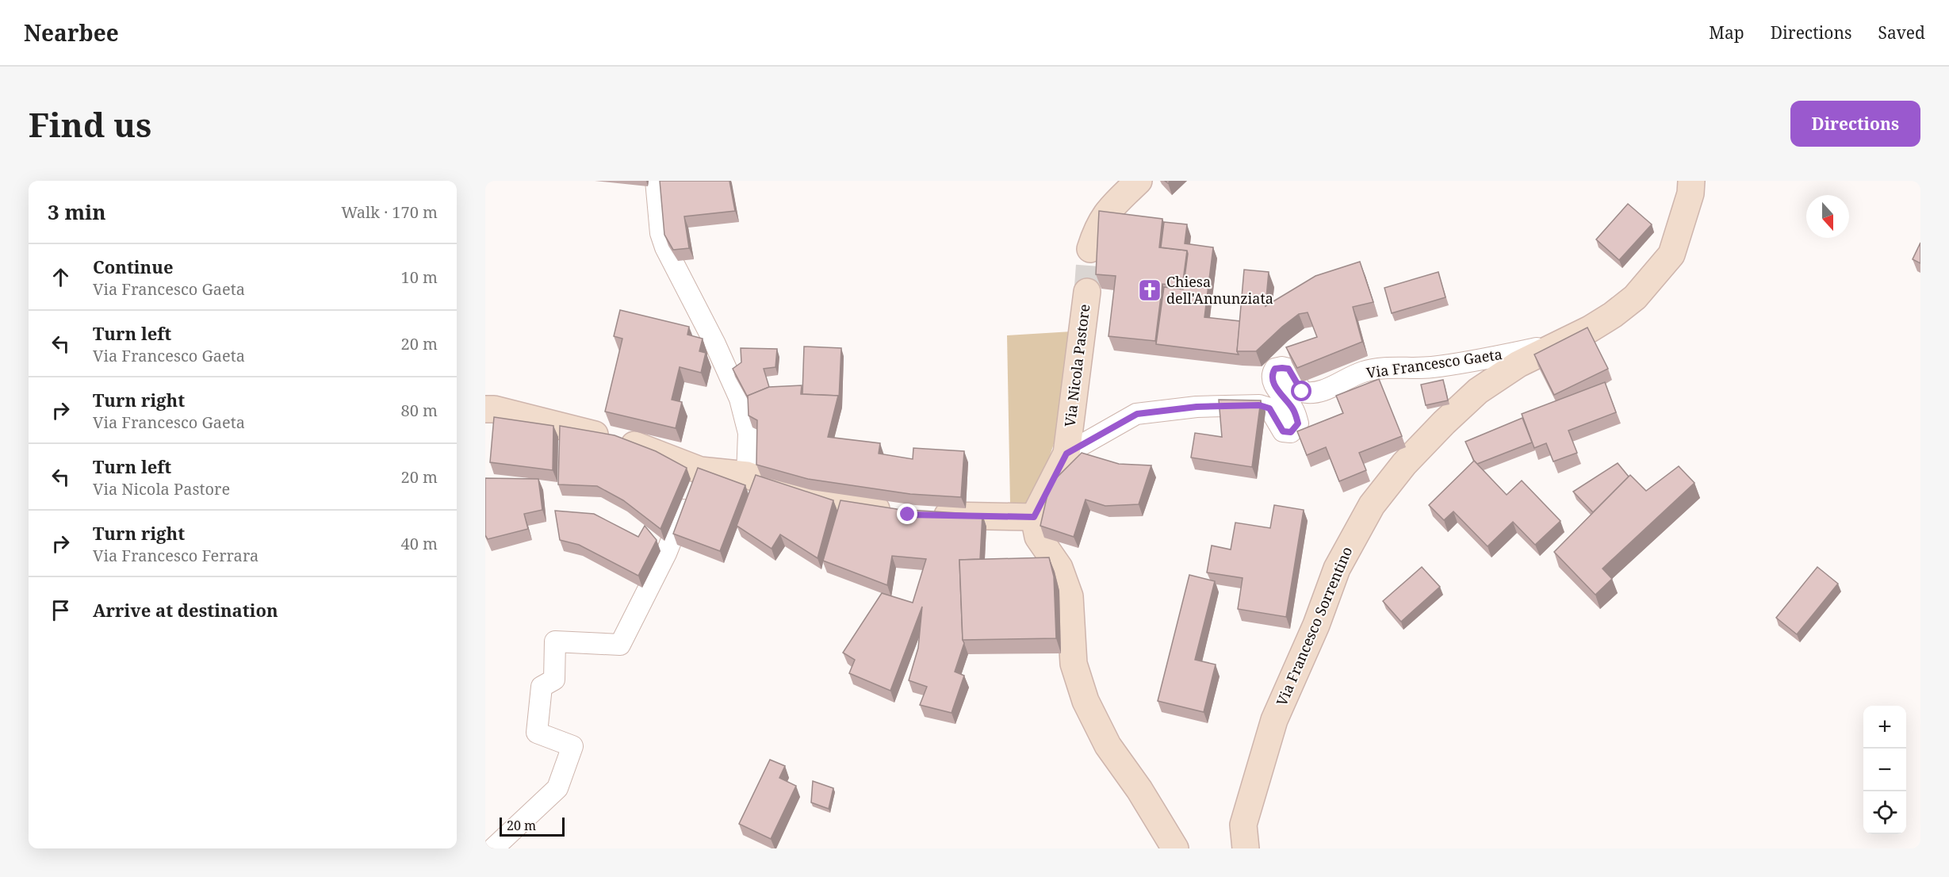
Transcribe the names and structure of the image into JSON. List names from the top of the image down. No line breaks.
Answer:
{"streets":{"street":["Via Francesco Gaeta","Via Nicola Pastore","Via Francesco Sorrentino"]},"crossings":[["Via Francesco Gaeta","Via Nicola Pastore"],["Via Francesco Gaeta","Via Francesco Sorrentino"]],"places":{"church":["Chiesa dell'Annunziata"]},"scale_bar":"20 m","north":"bottom","page":{"header":"Nearbee","nav":["Map","Directions","Saved"],"buttons":"Directions","title":"Find us","heading":["3 min","Walk · 170 m"],"list":[["Continue","Via Francesco Gaeta","10 m"],["Turn left","Via Francesco Gaeta","20 m"],["Turn right","Via Francesco Gaeta","80 m"],["Turn left","Via Nicola Pastore","20 m"],["Turn right","Via Francesco Ferrara","40 m"],"Arrive at destination"],"map_buttons":["+","−"],"scale":"20 m"}}
